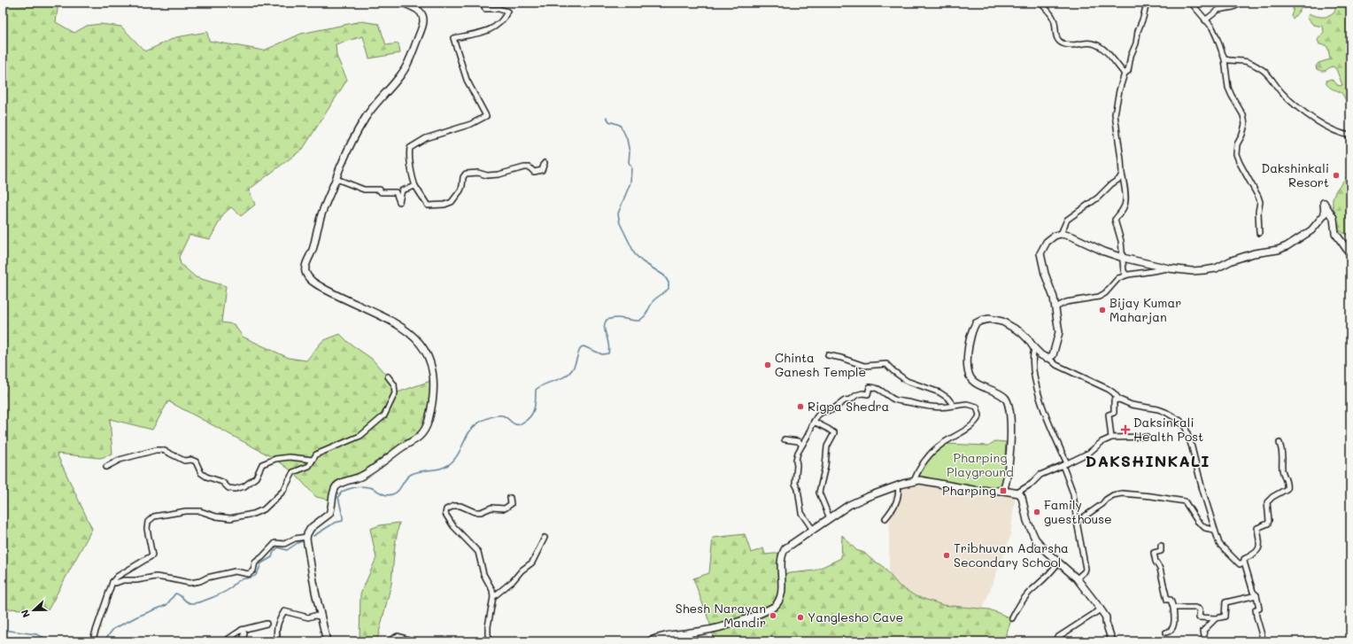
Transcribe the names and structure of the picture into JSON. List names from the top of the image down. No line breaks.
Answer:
{"districts":["DAKSHINKALI"],"parks":["Pharping Playground"],"places":{"other":["Dakshinkali Resort","Bijay Kumar Maharjan","Chinta Ganesh Temple","Rigpa Shedra","Family guesthouse","Tribhuvan Adarsha Secondary School","Shesh Narayan Mandir","Yanglesho Cave"],"health":["Daksinkali Health Post"],"transit":["Pharping"]},"north":"left"}
